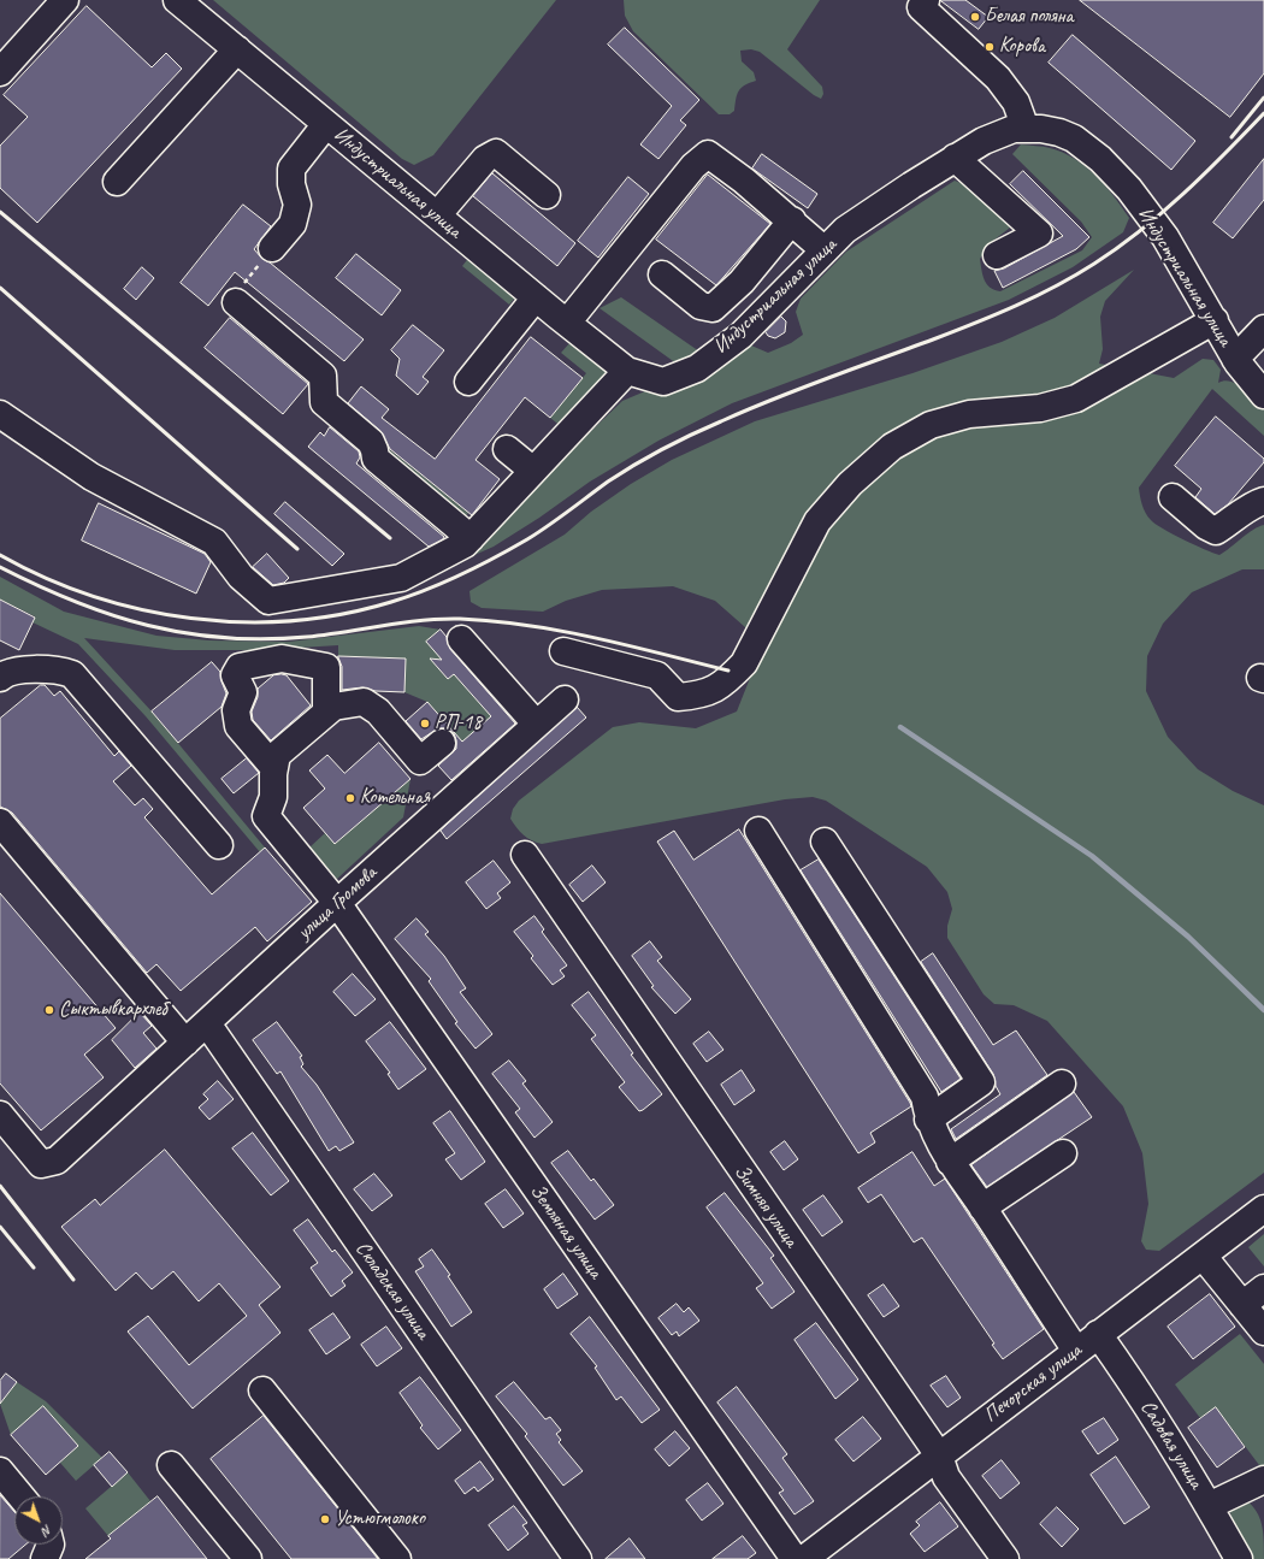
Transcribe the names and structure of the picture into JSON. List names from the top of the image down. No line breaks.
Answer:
{"streets":{"street":["Индустриальная улица","улица Громова","Зимняя улица","Земляная улица","Складская улица","Печорская улица","Садовая улица"]},"crossings":[["улица Громова","Земляная улица"],["улица Громова","Складская улица"],["Зимняя улица","Печорская улица"],["Печорская улица","Садовая улица"]],"places":["Белая поляна","Корова","РП-18","Котельная","Сыктывкархлеб","Устюгмолоко"],"north":"bottom right"}
